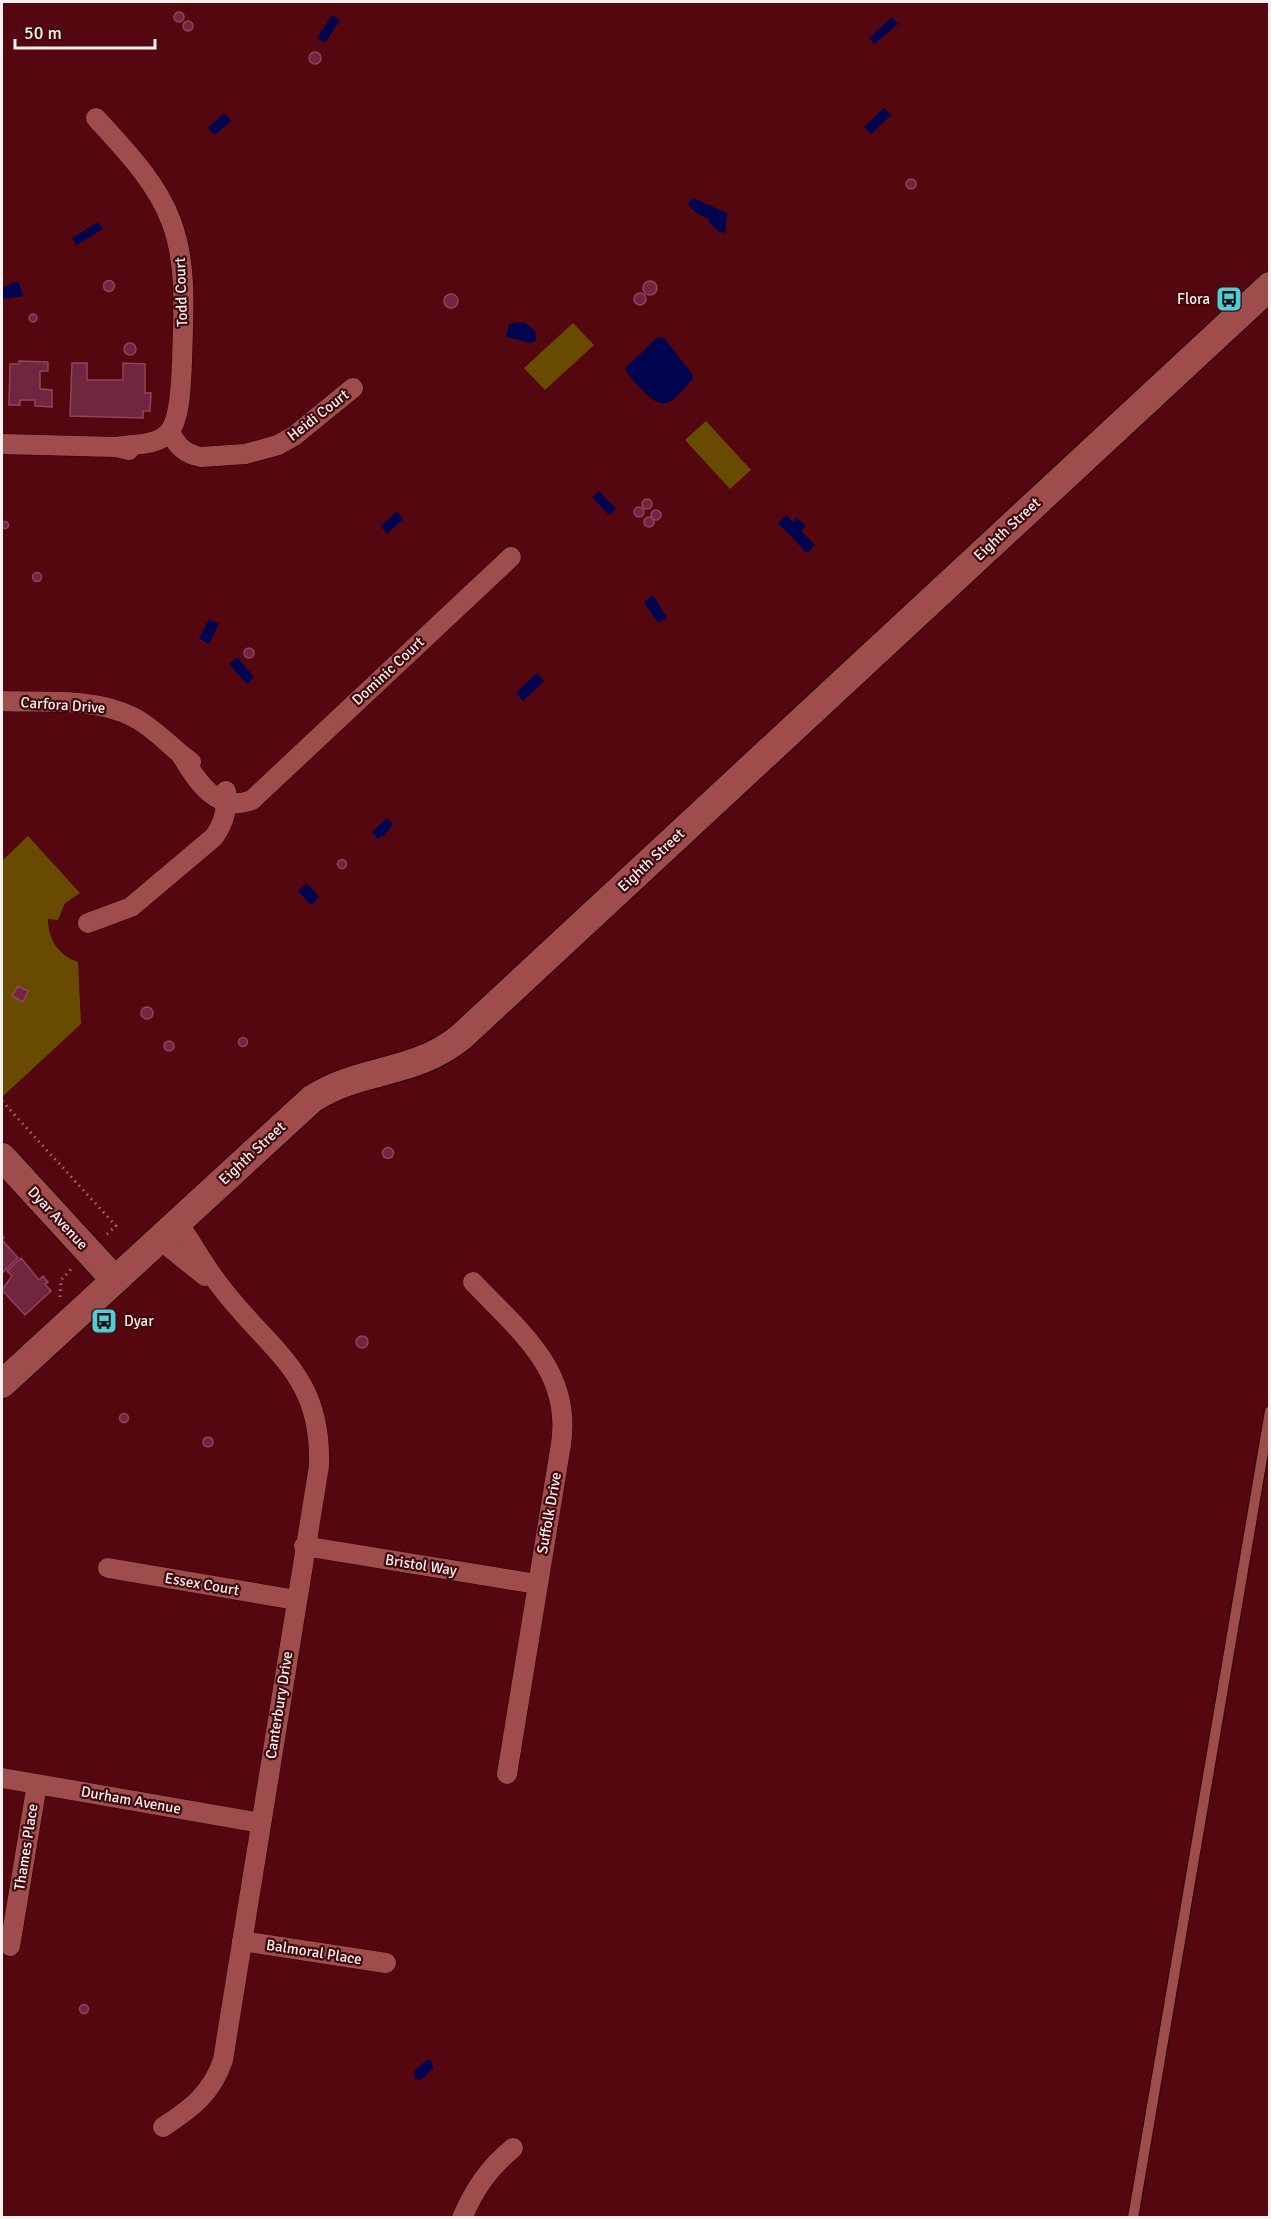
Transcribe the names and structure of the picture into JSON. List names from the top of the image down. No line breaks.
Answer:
{"streets":{"street":["Todd Court","Heidi Court","Eighth Street","Dominic Court","Carfora Drive","Dyar Avenue","Suffolk Drive","Bristol Way","Essex Court","Canterbury Drive","Durham Avenue","Thames Place","Balmoral Place"]},"crossings":[["Todd Court","Heidi Court"],["Eighth Street","Dyar Avenue"],["Eighth Street","Canterbury Drive"],["Dominic Court","Carfora Drive"],["Suffolk Drive","Bristol Way"],["Bristol Way","Canterbury Drive"],["Essex Court","Canterbury Drive"],["Canterbury Drive","Durham Avenue"],["Canterbury Drive","Balmoral Place"],["Durham Avenue","Thames Place"]],"places":{"bus stop":["Flora","Dyar"]},"scale_bar":"50 m"}
